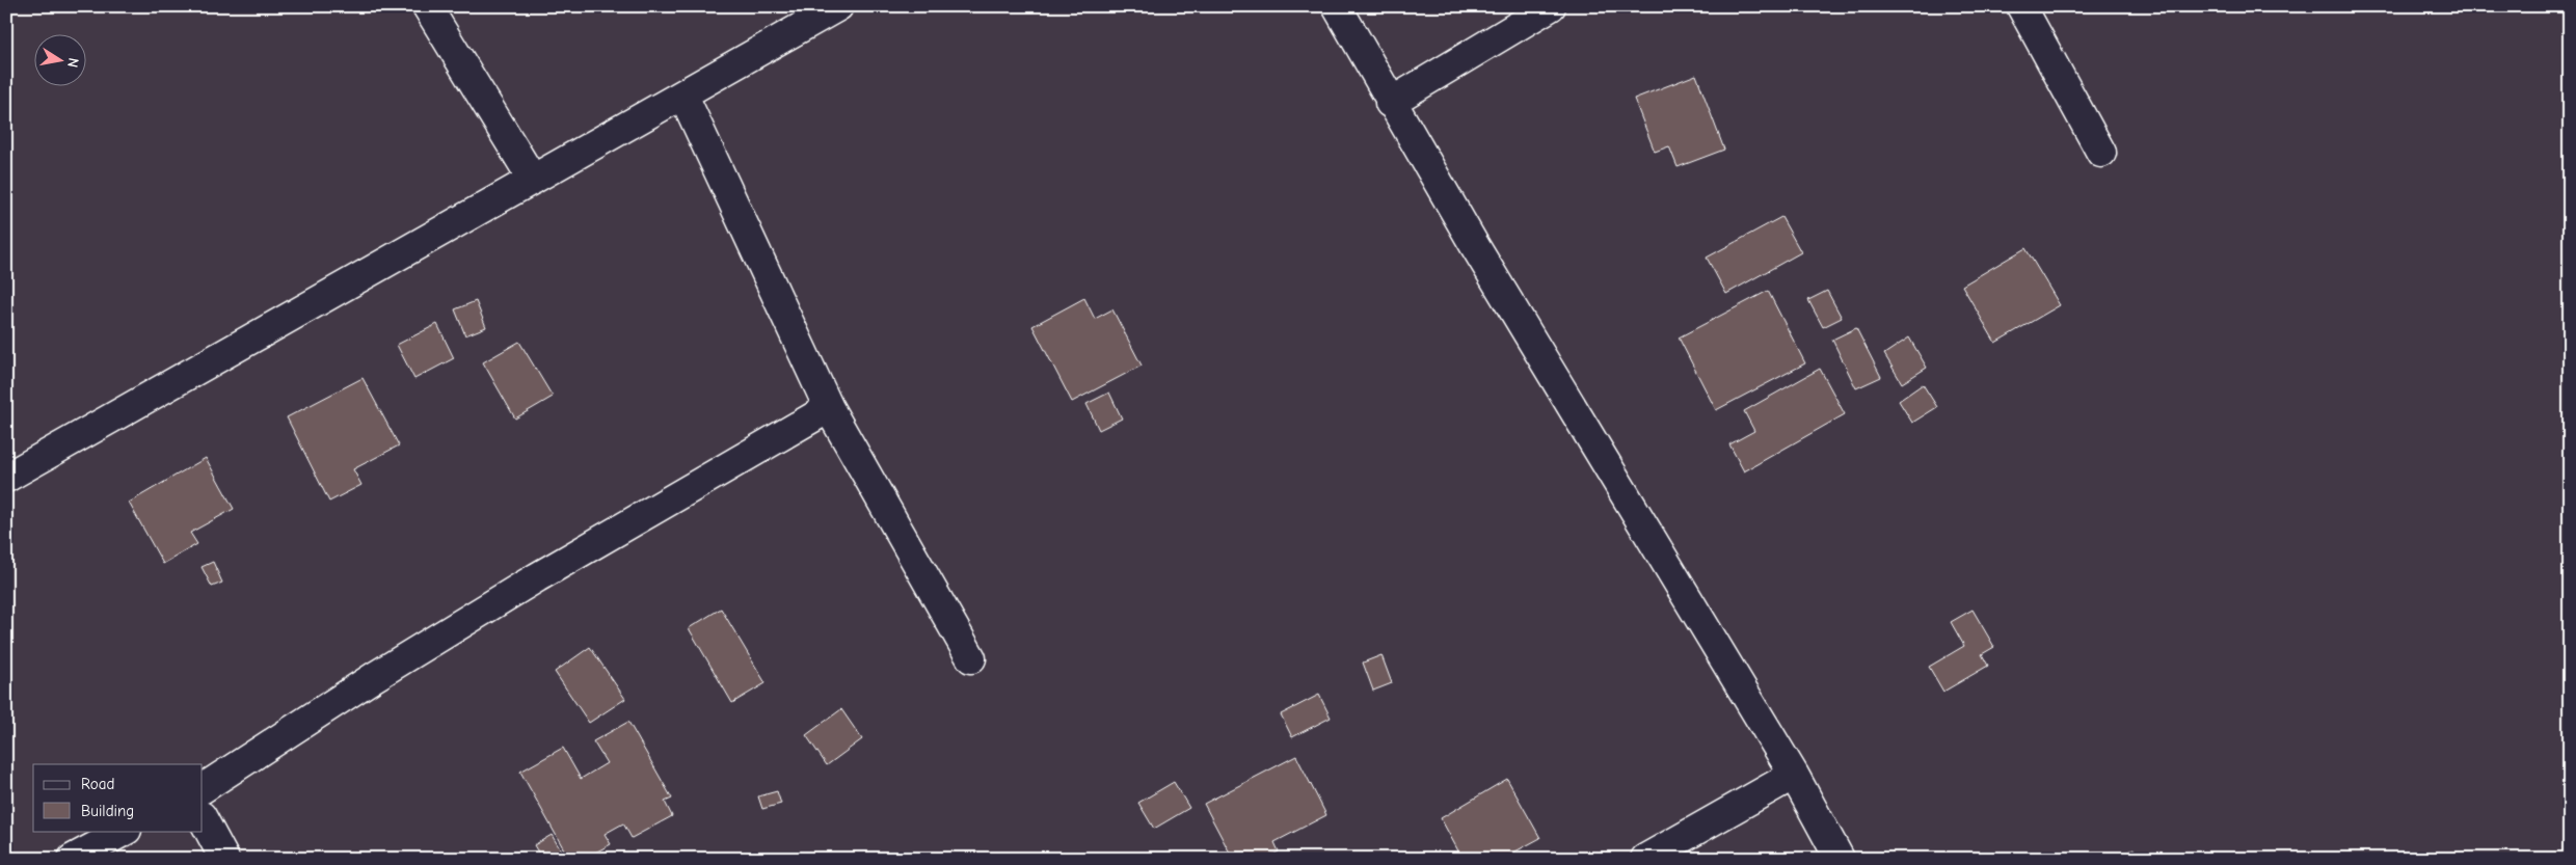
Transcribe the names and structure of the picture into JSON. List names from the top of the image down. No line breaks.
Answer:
{"legend":["Road","Building"],"north":"right"}
